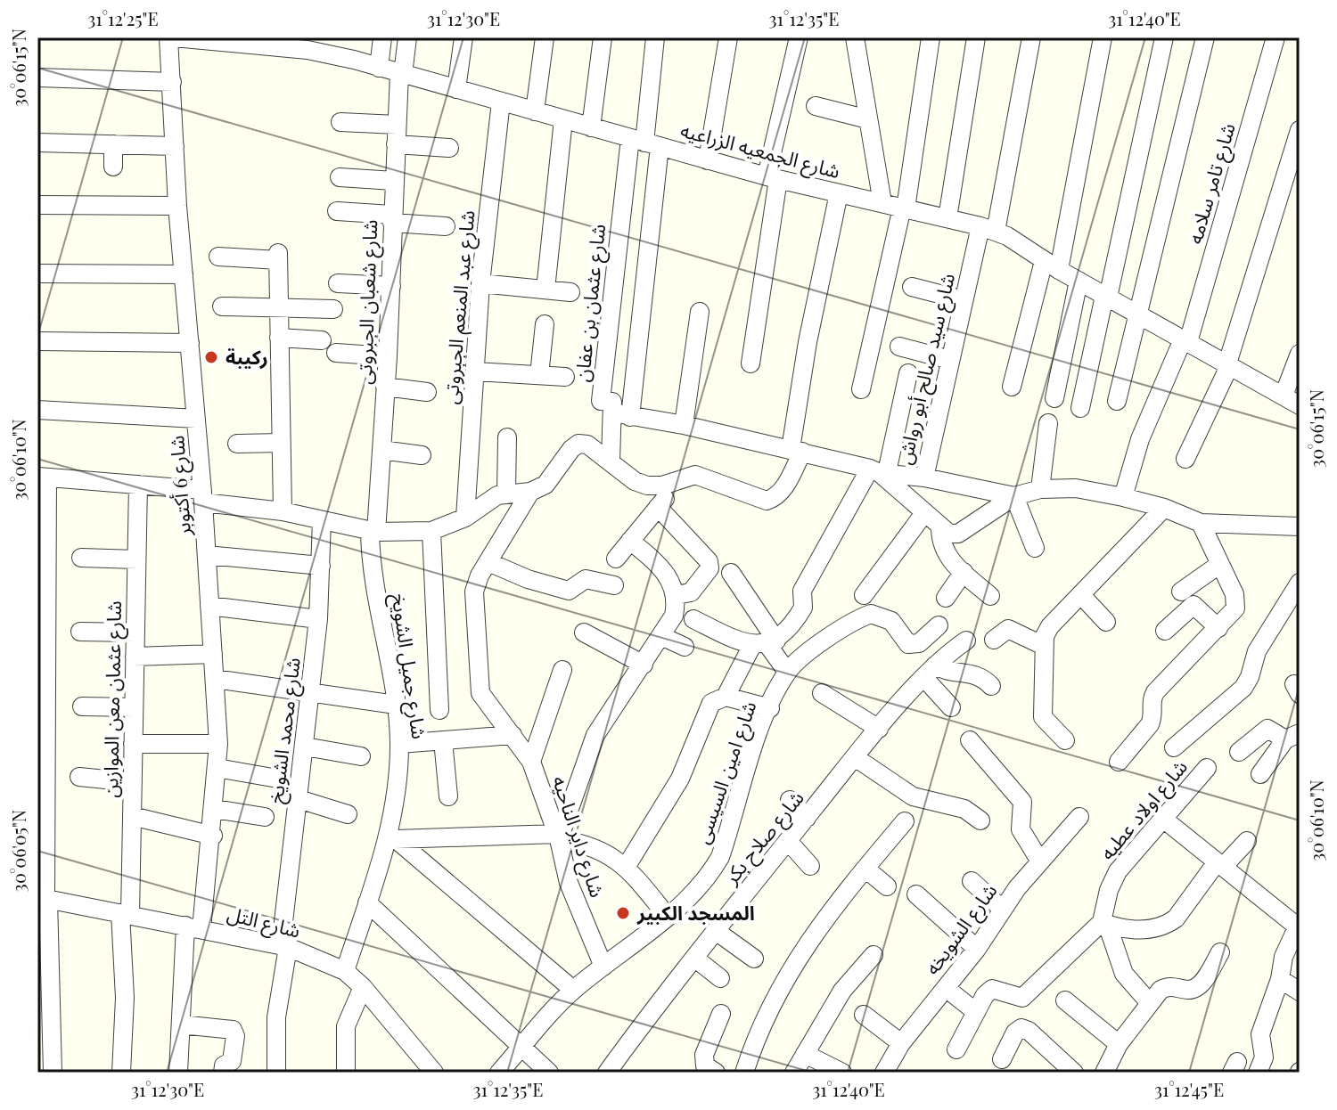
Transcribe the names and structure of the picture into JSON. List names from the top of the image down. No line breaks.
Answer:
{"streets":{"street":["شارع الجمعيه الزراعيه","شارع تامر سلامه","شارع شعبان الجبروتى","شارع عثمان بن عفان","شارع عبد المنعم الجبروتى","شارع سيد صالح أبو رواش","شارع 6 أكتوبر","شارع جميل الشويخ","شارع عثمان معن الموازين","شارع محمد الشويخ","شارع امين السيسى","شارع اولاد عطيه","شارع داير الناحيه","شارع صلاح بكر","شارع التل","شارع الشويخه"]},"crossings":[["شارع الجمعيه الزراعيه","شارع تامر سلامه"],["شارع الجمعيه الزراعيه","شارع شعبان الجبروتى"],["شارع الجمعيه الزراعيه","شارع عثمان بن عفان"],["شارع الجمعيه الزراعيه","شارع عبد المنعم الجبروتى"],["شارع الجمعيه الزراعيه","شارع سيد صالح أبو رواش"],["شارع شعبان الجبروتى","شارع جميل الشويخ"],["شارع عثمان بن عفان","شارع داير الناحيه"],["شارع 6 أكتوبر","شارع التل"],["شارع جميل الشويخ","شارع التل"],["شارع عثمان معن الموازين","شارع التل"],["شارع محمد الشويخ","شارع التل"],["شارع امين السيسى","شارع داير الناحيه"]],"places":["ركيبة","المسجد الكبير"],"coordinates":["31°12'25\"E","31°12'30\"E","31°12'35\"E","31°12'40\"E","30°06'15\"N","30°06'10\"N","30°06'05\"N","31°12'45\"E"]}
